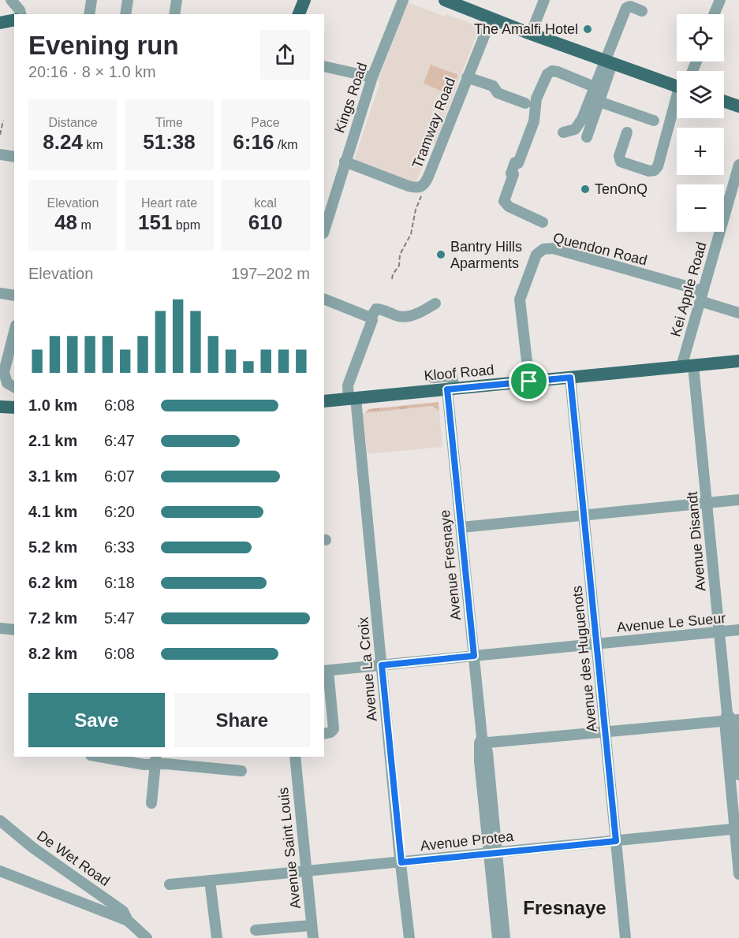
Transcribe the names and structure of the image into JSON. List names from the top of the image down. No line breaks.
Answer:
{"streets":{"main road":["Kloof Road"],"street":["Kings Road","Tramway Road","Quendon Road","Kei Apple Road","Avenue Disandt","Avenue Fresnaye","Avenue Le Sueur","Avenue des Huguenots","Avenue La Croix","Avenue Protea","Avenue Saint Louis","De Wet Road"]},"crossings":[["Kings Road","Tramway Road"],["Quendon Road","Kei Apple Road"],["Quendon Road","Kloof Road"],["Kei Apple Road","Kloof Road"],["Kei Apple Road","Avenue Disandt"],["Kloof Road","Avenue Disandt"],["Kloof Road","Avenue Fresnaye"],["Kloof Road","Avenue des Huguenots"],["Kloof Road","Avenue La Croix"],["Avenue Disandt","Avenue Le Sueur"],["Avenue Disandt","Avenue Protea"],["Avenue Fresnaye","Avenue Le Sueur"],["Avenue Fresnaye","Avenue Protea"],["Avenue Le Sueur","Avenue des Huguenots"],["Avenue Le Sueur","Avenue La Croix"],["Avenue des Huguenots","Avenue Protea"],["Avenue La Croix","Avenue Protea"],["Avenue Protea","Avenue Saint Louis"]],"districts":["Fresnaye"],"places":["The Amalfi Hotel","TenOnQ","Bantry Hills Aparments"],"page":{"map_buttons":["+","−"],"heading":["Evening run","20:16 · 8 × 1.0 km"],"stats":[["Distance","8.24 km"],["Time","51:38"],["Pace","6:16 /km"],["Elevation","48 m"],["Heart rate","151 bpm"],["kcal","610"]],"chart":["Elevation","197–202 m"],"list":[{"name":"1.0 km","note":"6:08"},{"name":"2.1 km","note":"6:47"},{"name":"3.1 km","note":"6:07"},{"name":"4.1 km","note":"6:20"},{"name":"5.2 km","note":"6:33"},{"name":"6.2 km","note":"6:18"},{"name":"7.2 km","note":"5:47"},{"name":"8.2 km","note":"6:08"}],"buttons":["Save","Share"]}}
